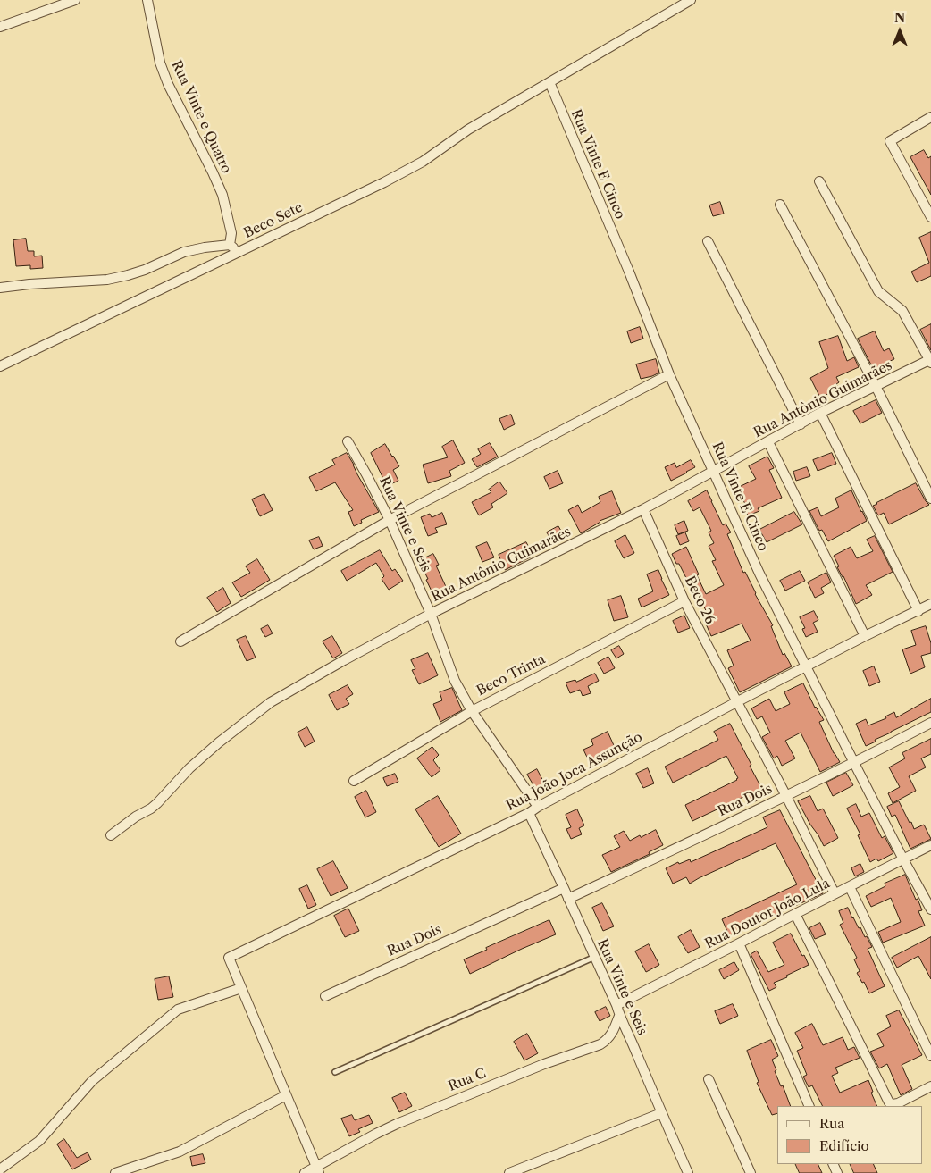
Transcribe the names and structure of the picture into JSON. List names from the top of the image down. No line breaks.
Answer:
{"streets":{"street":["Rua Vinte e Quatro","Rua Vinte E Cinco","Beco Sete","Rua Antônio Guimarães","Rua Vinte e Seis","Beco 26","Beco Trinta","Rua João Joca Assunção","Rua Dois","Rua Doutor João Lula","Rua C"]},"crossings":[["Rua Vinte E Cinco","Beco Sete"],["Rua Vinte E Cinco","Rua Antônio Guimarães"],["Rua Vinte E Cinco","Rua João Joca Assunção"],["Rua Vinte E Cinco","Rua Dois"],["Rua Vinte E Cinco","Rua Doutor João Lula"],["Rua Antônio Guimarães","Rua Vinte e Seis"],["Rua Antônio Guimarães","Beco 26"],["Rua Vinte e Seis","Beco Trinta"],["Rua Vinte e Seis","Rua João Joca Assunção"],["Rua Vinte e Seis","Rua Dois"],["Rua Vinte e Seis","Rua Doutor João Lula"],["Rua Vinte e Seis","Rua C"],["Beco 26","Beco Trinta"],["Beco 26","Rua João Joca Assunção"],["Beco 26","Rua Dois"],["Beco 26","Rua Doutor João Lula"]],"legend":["Rua","Edifício"],"north":"top"}
